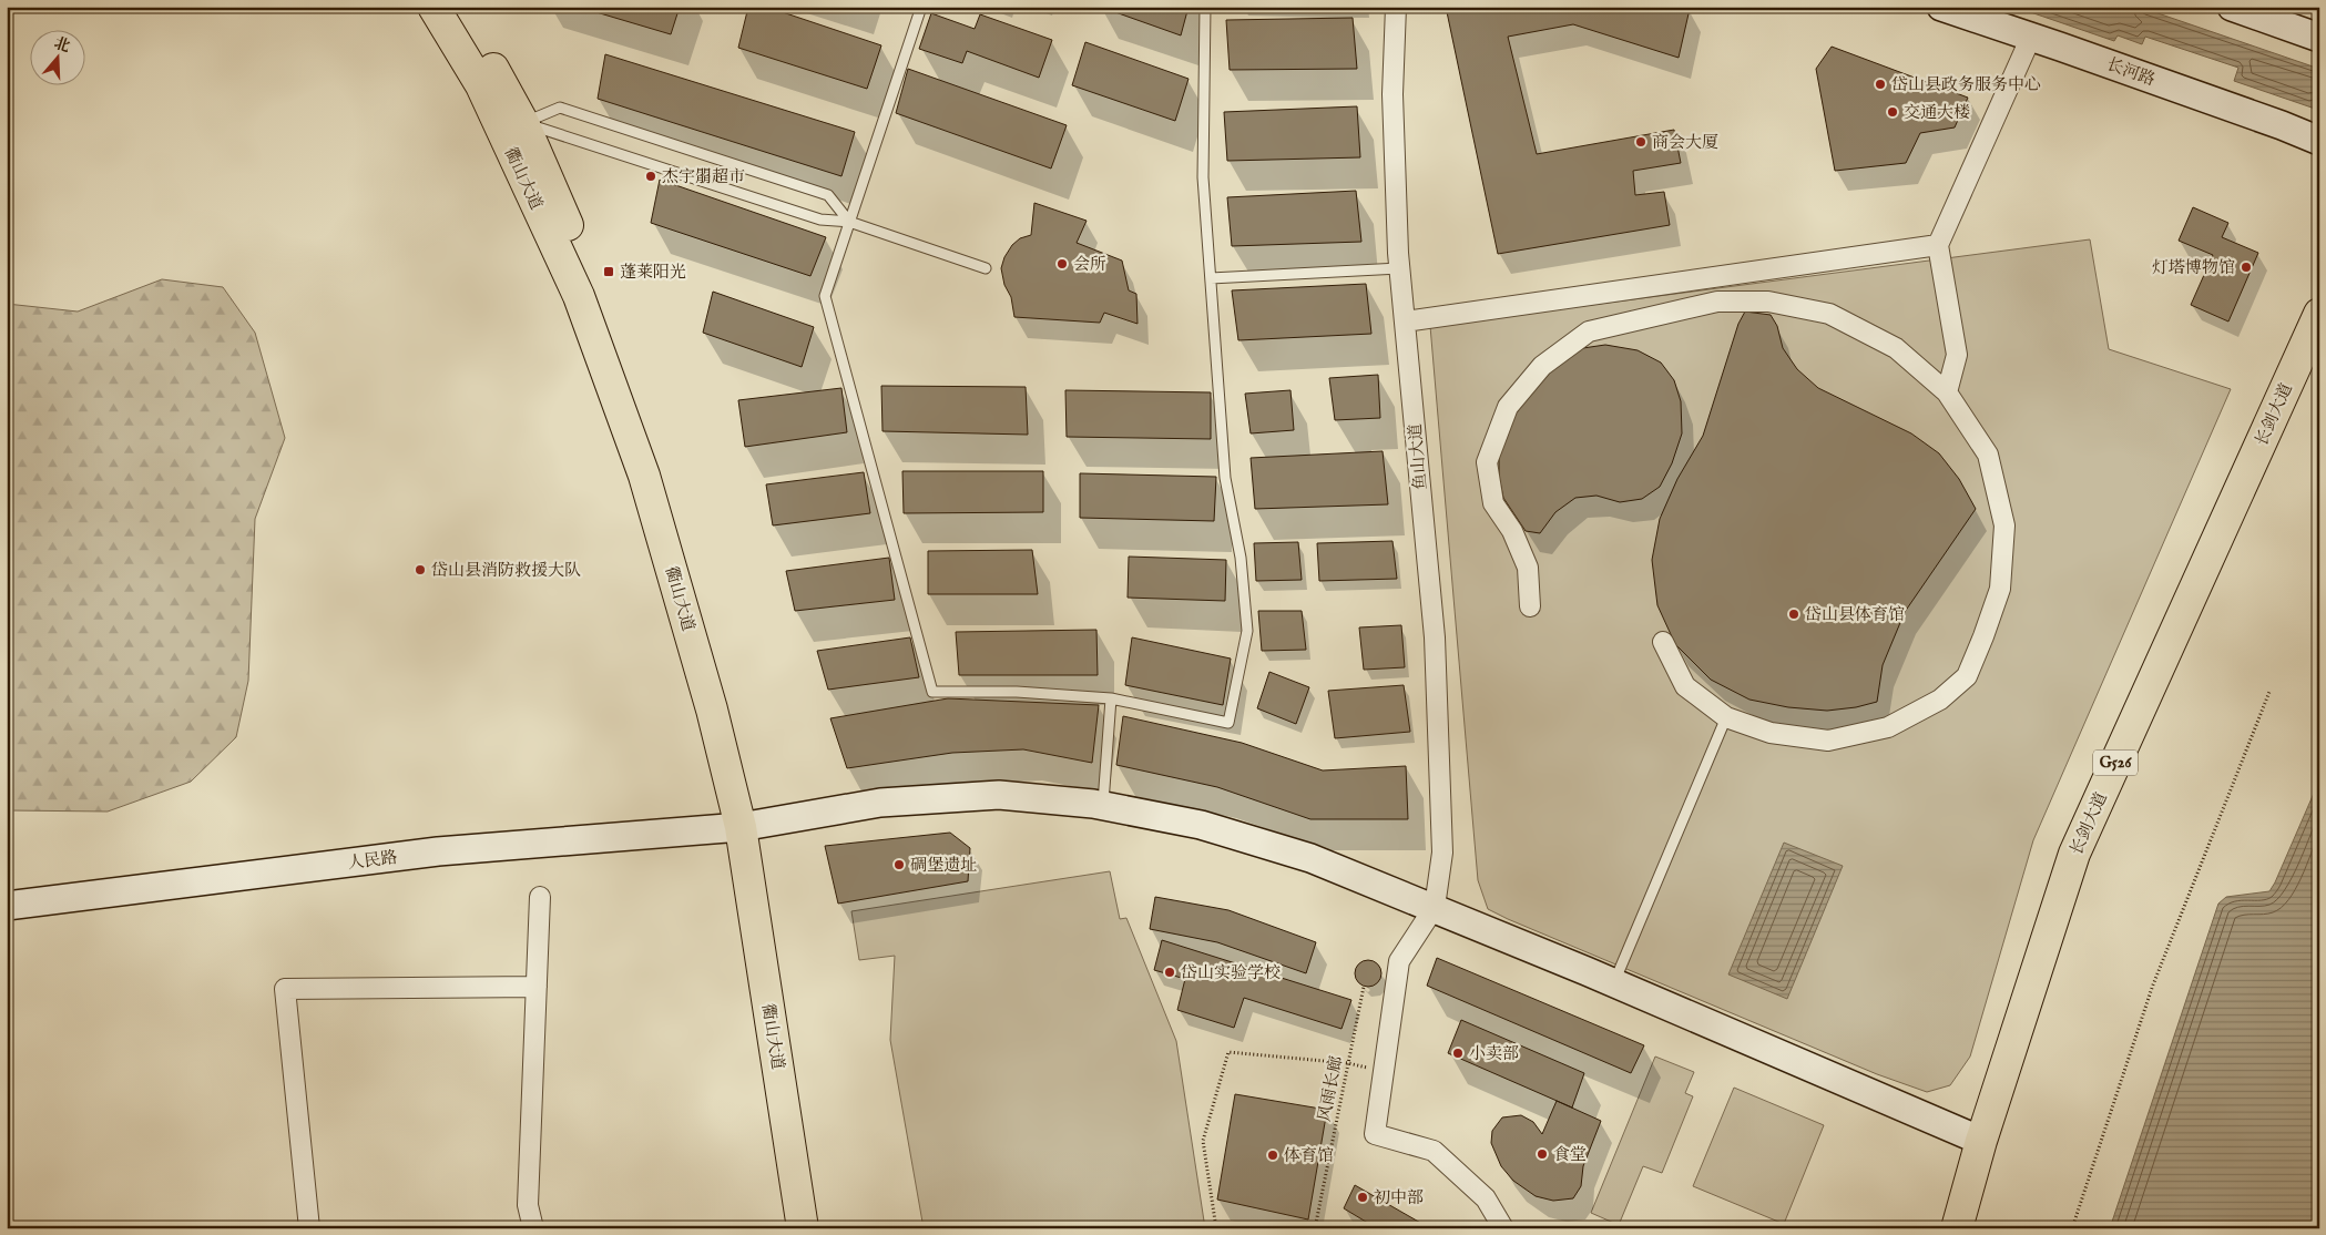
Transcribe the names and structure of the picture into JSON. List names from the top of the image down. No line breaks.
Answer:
{"streets":{"main road":["衢山大道","长剑大道","G526"],"street":["长河路","鱼山大道","人民路"],"path":["风雨长廊"]},"crossings":[["衢山大道","人民路"],["长剑大道","人民路"],["鱼山大道","人民路"]],"places":{"other":["岱山县政务服务中心","交通大楼","商会大厦","杰宇朤超市","会所","灯塔博物馆","岱山县消防救援大队","岱山县体育馆","碉堡遗址","岱山实验学校","小卖部","食堂","体育馆","初中部"],"transit":["蓬莱阳光"]},"north":"top"}
